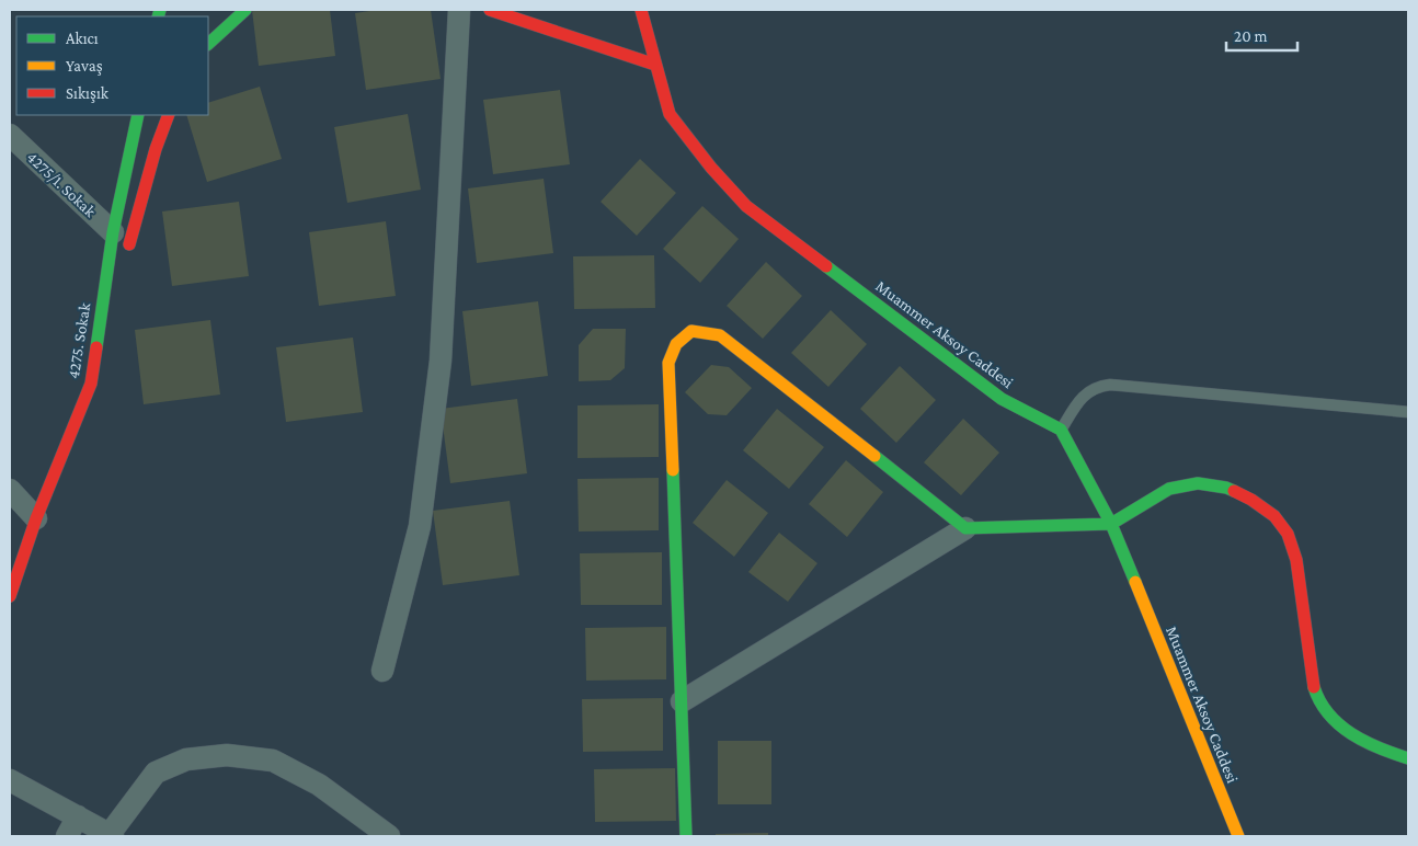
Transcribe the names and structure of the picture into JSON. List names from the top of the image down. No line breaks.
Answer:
{"streets":{"street":["4275/1. Sokak","Muammer Aksoy Caddesi","4275. Sokak"]},"crossings":[["4275/1. Sokak","4275. Sokak"]],"legend":["Akıcı","Yavaş","Sıkışık"],"scale_bar":"20 m"}
